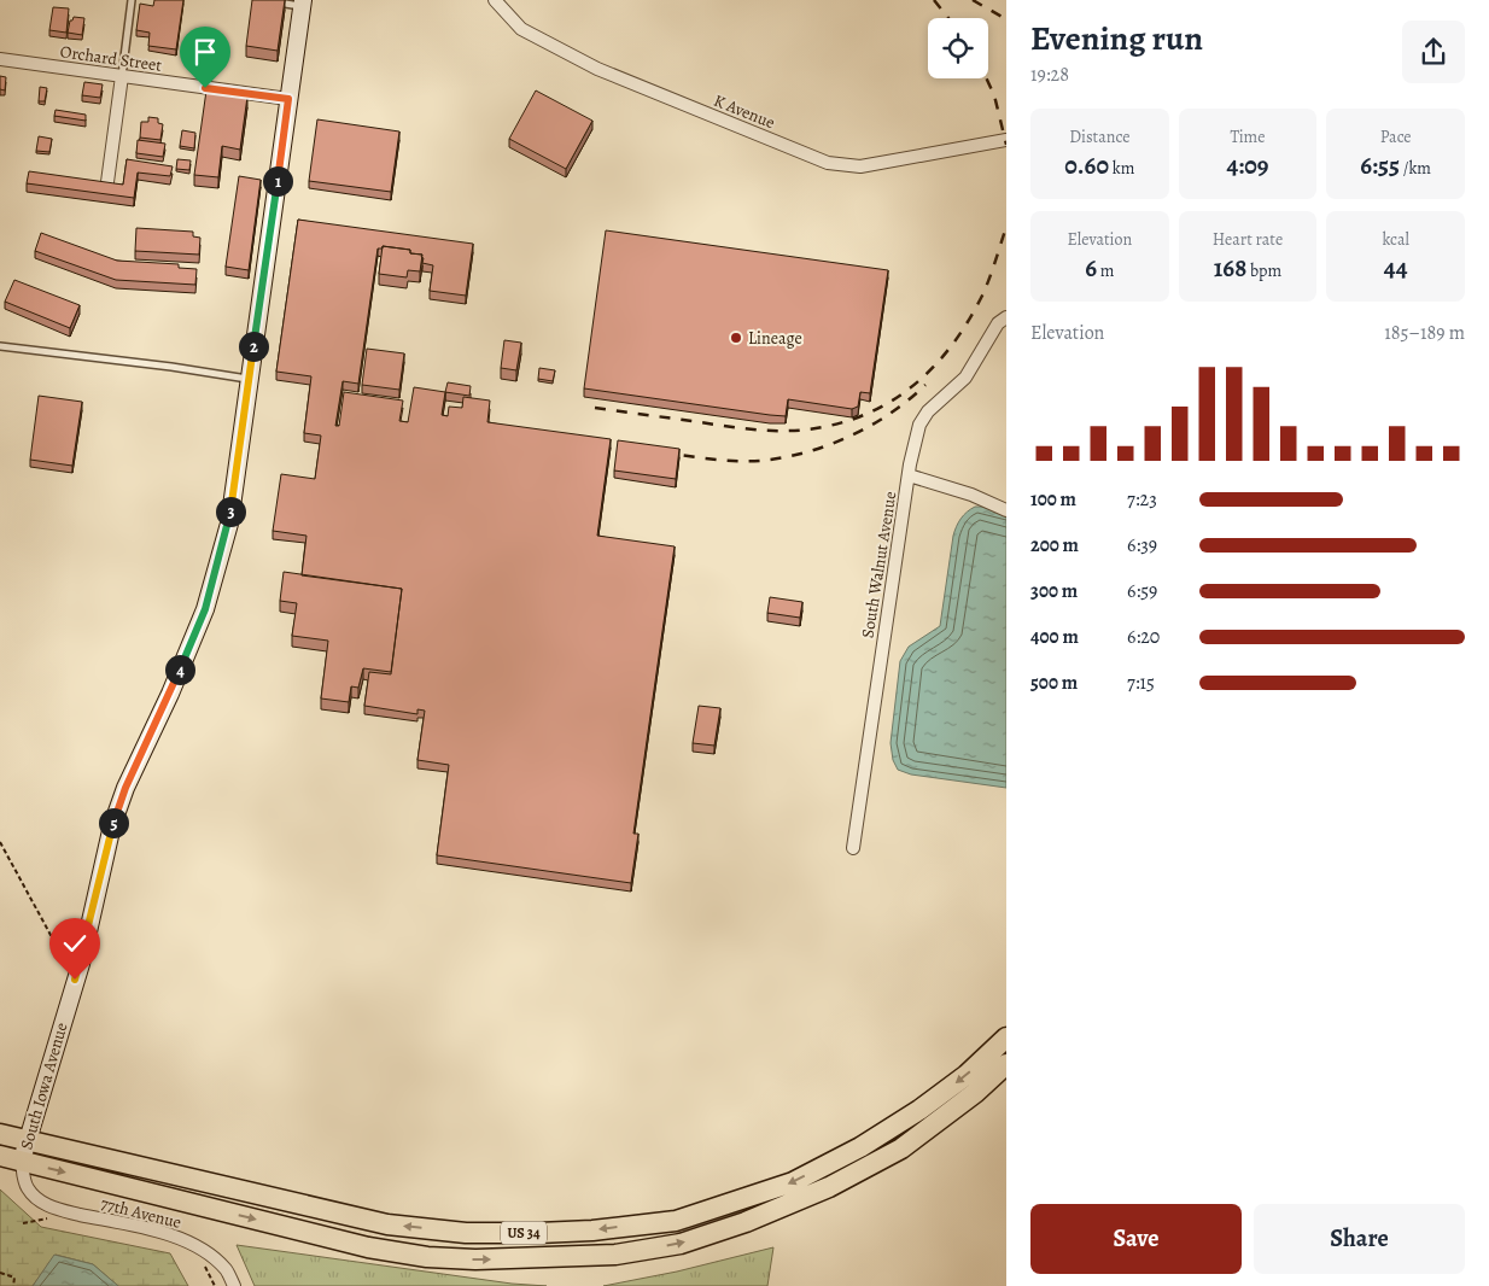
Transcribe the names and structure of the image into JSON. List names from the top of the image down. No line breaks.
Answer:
{"streets":{"highway":["US 34"],"main road":["South Iowa Avenue"],"street":["Orchard Street","K Avenue","South Walnut Avenue","77th Avenue"]},"crossings":[["Orchard Street","South Iowa Avenue"],["South Iowa Avenue","77th Avenue"],["South Iowa Avenue","US 34"]],"places":["Lineage"],"page":{"heading":["Evening run","19:28"],"stats":[["Distance","0.60 km"],["Time","4:09"],["Pace","6:55 /km"],["Elevation","6 m"],["Heart rate","168 bpm"],["kcal","44"]],"pins":["1","2","3","4","5"],"chart":["Elevation","185–189 m"],"list":[{"name":"100 m","note":"7:23"},{"name":"200 m","note":"6:39"},{"name":"300 m","note":"6:59"},{"name":"400 m","note":"6:20"},{"name":"500 m","note":"7:15"}],"buttons":["Save","Share"]}}
